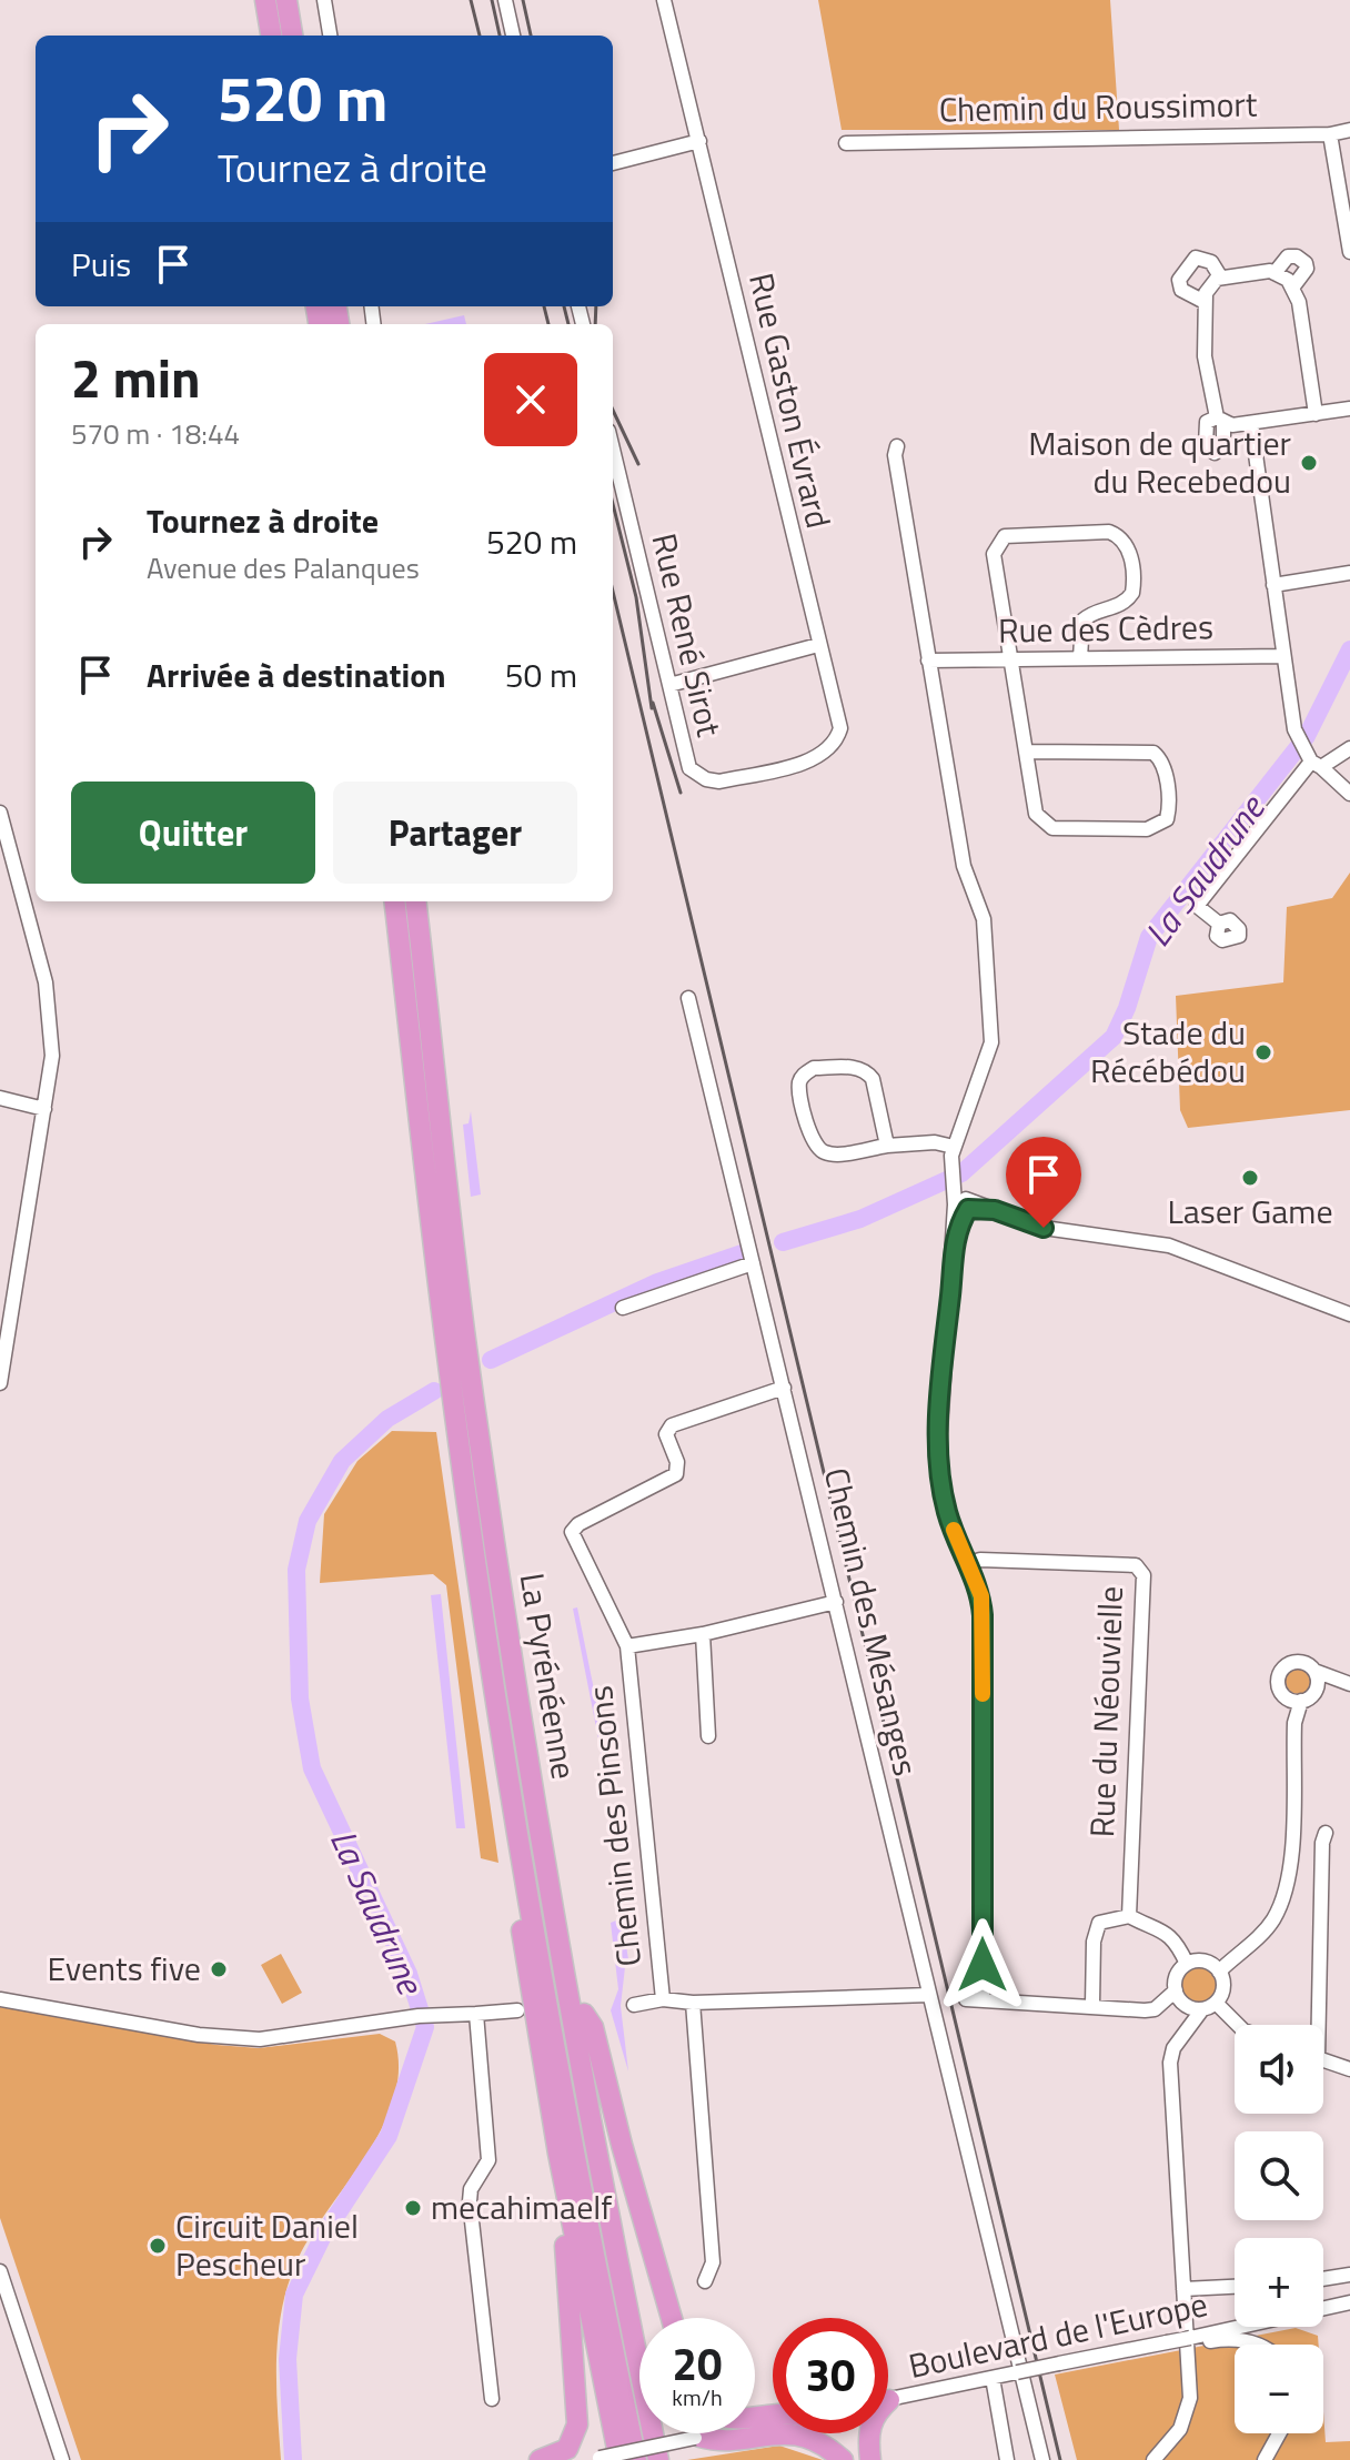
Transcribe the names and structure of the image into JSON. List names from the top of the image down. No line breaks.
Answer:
{"streets":{"highway":["La Pyrénéenne"],"street":["Chemin du Roussimort","Rue Gaston Évrard","Rue des Cèdres","Rue René Sirot","Chemin des Mésanges","Rue du Néouvielle","Chemin des Pinsons","Boulevard de l'Europe"]},"crossings":[["Rue Gaston Évrard","Rue René Sirot"],["Chemin des Mésanges","Chemin des Pinsons"]],"water":["La Saudrune"],"places":["Maison de quartier du Recebedou","Stade du Récébédou","Laser Game","Events five","mecahimaelf","Circuit Daniel Pescheur"],"page":{"turn":["520 m","Tournez à droite"],"then":"Puis","heading":["2 min","570 m · 18:44"],"list":[{"name":"Tournez à droite","note":"Avenue des Palanques","value":"520 m"},{"name":"Arrivée à destination","value":"50 m"}],"buttons":["Quitter","Partager"],"map_buttons":["+","−"],"speed":"20 km/h","limit":"30"}}
